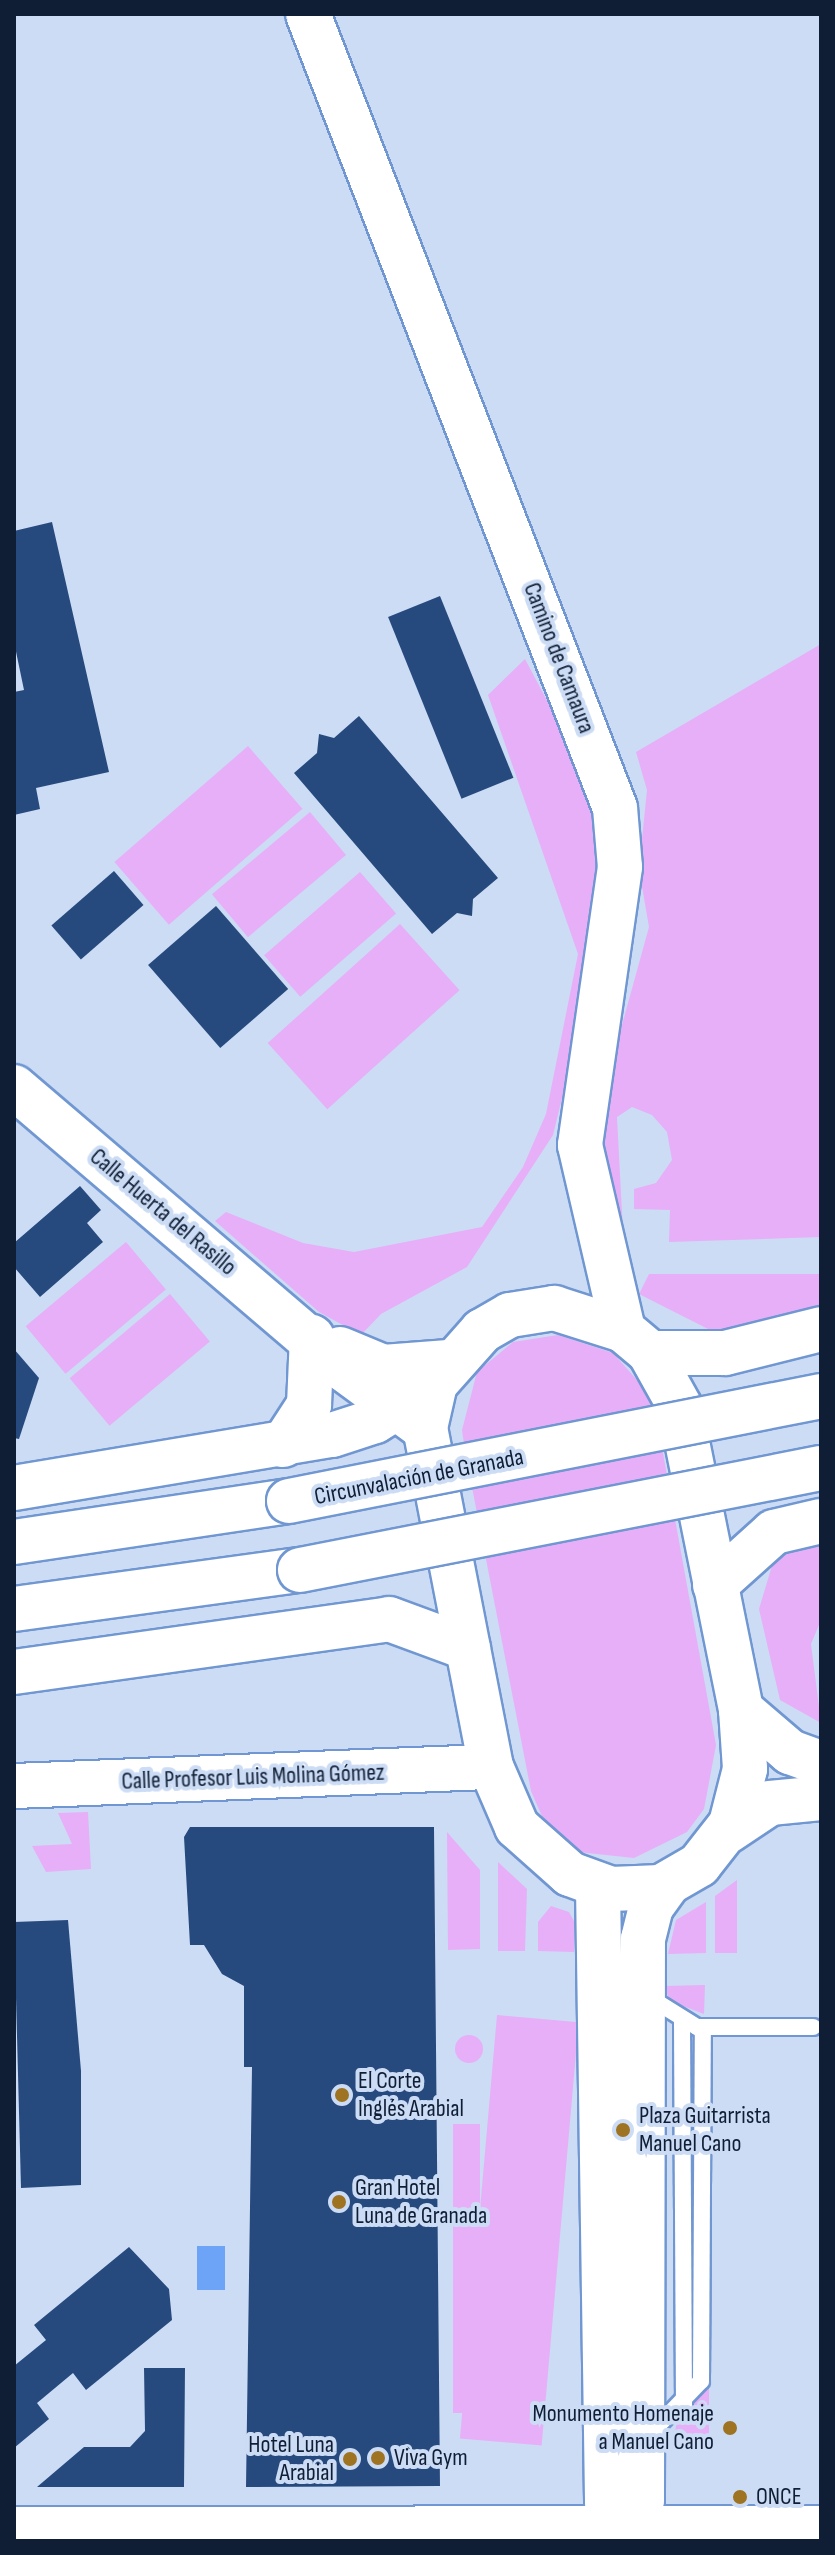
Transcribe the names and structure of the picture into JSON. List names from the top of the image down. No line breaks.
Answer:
{"streets":{"main road":["Camino de Camaura","Calle Huerta del Rasillo","Circunvalación de Granada","Calle Profesor Luis Molina Gómez"]},"places":["El Corte Inglés Arabial","Plaza Guitarrista Manuel Cano","Gran Hotel Luna de Granada","Monumento Homenaje a Manuel Cano","Viva Gym","Hotel Luna Arabial","ONCE"]}
